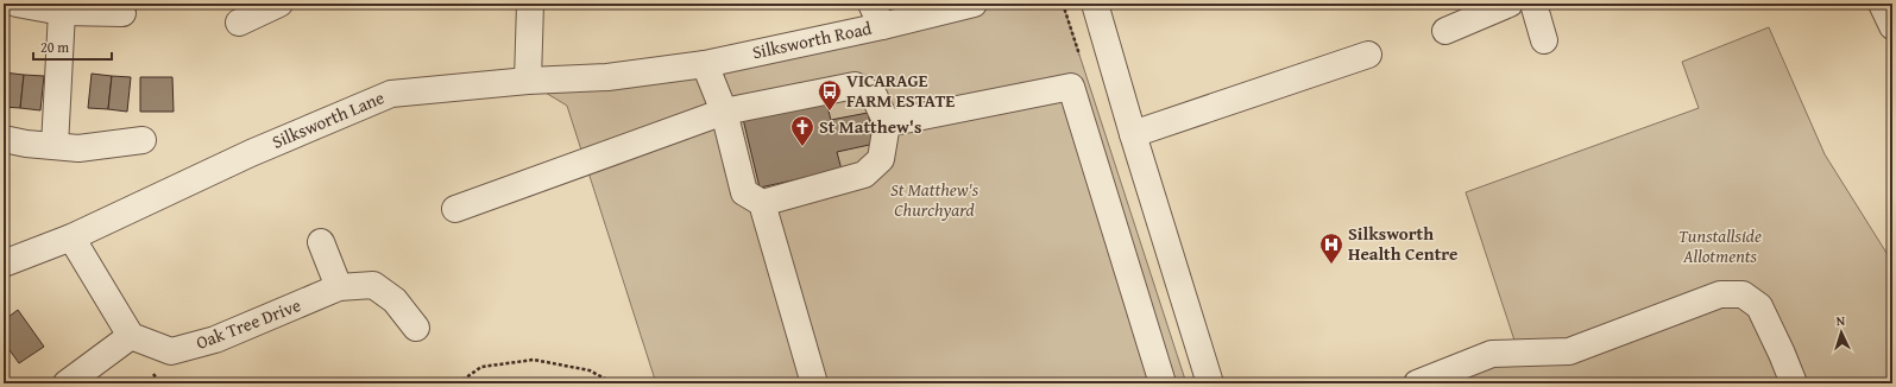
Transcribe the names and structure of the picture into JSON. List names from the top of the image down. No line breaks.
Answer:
{"streets":{"street":["Silksworth Road","Silksworth Lane","Oak Tree Drive"]},"crossings":[["Silksworth Road","Silksworth Lane"]],"parks":["St Matthew's Churchyard","Tunstallside Allotments"],"places":{"bus stop":["VICARAGE FARM ESTATE"],"church":["St Matthew's"],"hospital":["Silksworth Health Centre"]},"scale_bar":"20 m","north":"top"}
